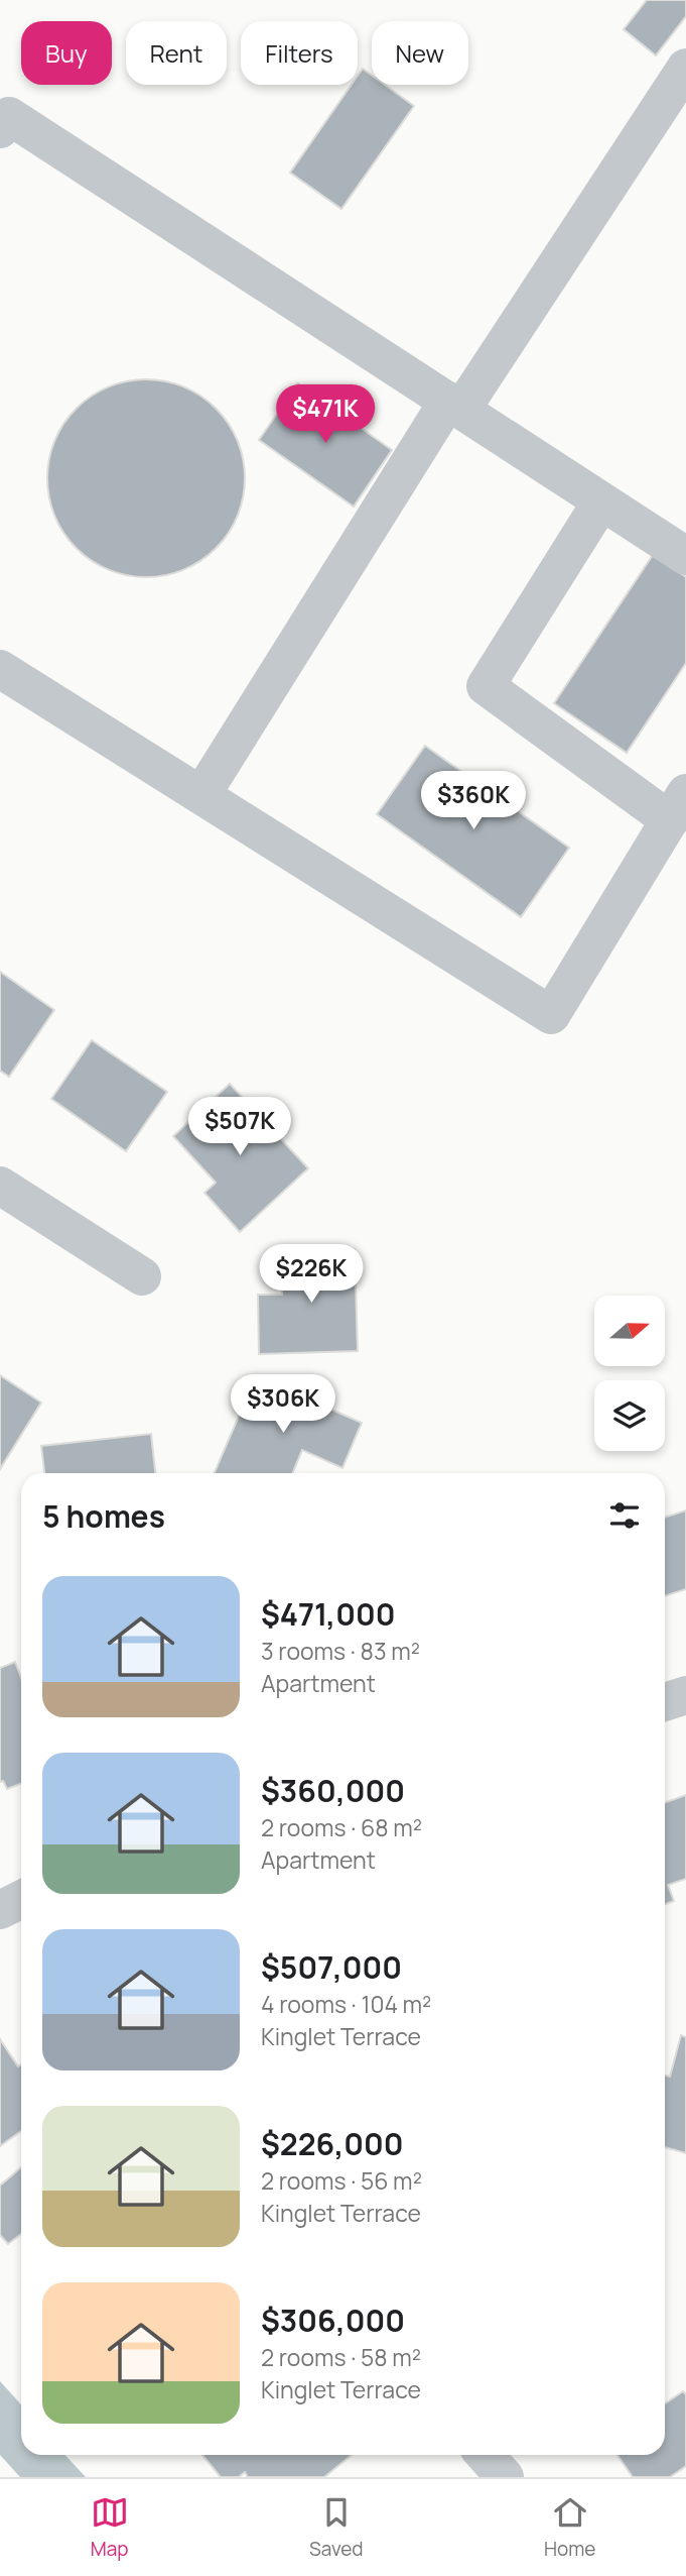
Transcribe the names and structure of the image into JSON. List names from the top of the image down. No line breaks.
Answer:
{"north":"right","page":{"chip":["Buy","Rent","Filters","New"],"price":["$471K","$360K","$507K","$226K","$306K"],"heading":"5 homes","list":[{"name":"$471,000","note":"3 rooms · 83 m² · Apartment"},{"name":"$360,000","note":"2 rooms · 68 m² · Apartment"},{"name":"$507,000","note":"4 rooms · 104 m² · Kinglet Terrace"},{"name":"$226,000","note":"2 rooms · 56 m² · Kinglet Terrace"},{"name":"$306,000","note":"2 rooms · 58 m² · Kinglet Terrace"}],"tabs":["Map","Saved","Home"]}}
